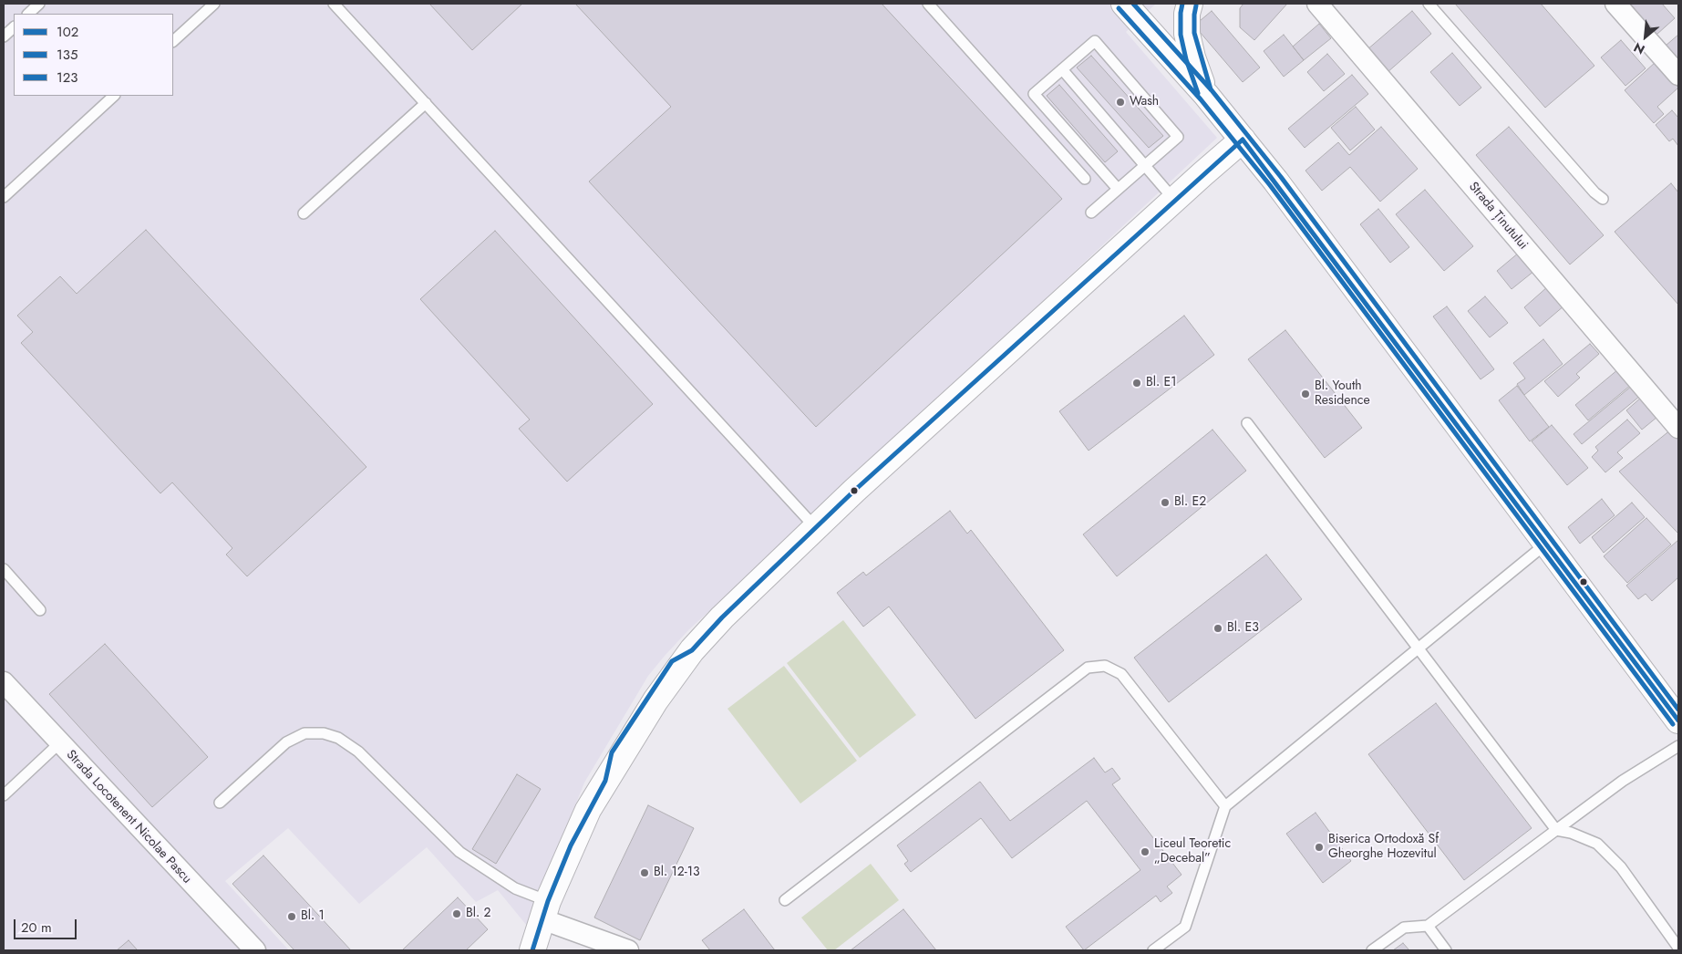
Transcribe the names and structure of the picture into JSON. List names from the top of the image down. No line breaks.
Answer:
{"streets":{"street":["Strada Ținutului","Strada Locotenent Nicolae Pascu"]},"places":["Wash","Bl. E1","Bl. Youth Residence","Bl. E2","Bl. E3","Biserica Ortodoxă Sf Gheorghe Hozevitul","Liceul Teoretic „Decebal”","Bl. 12-13","Bl. 2","Bl. 1"],"lines":["transit line 135","transit line 123","transit line 102"],"legend":["102","135","123"],"scale_bar":"20 m","north":"bottom left"}
